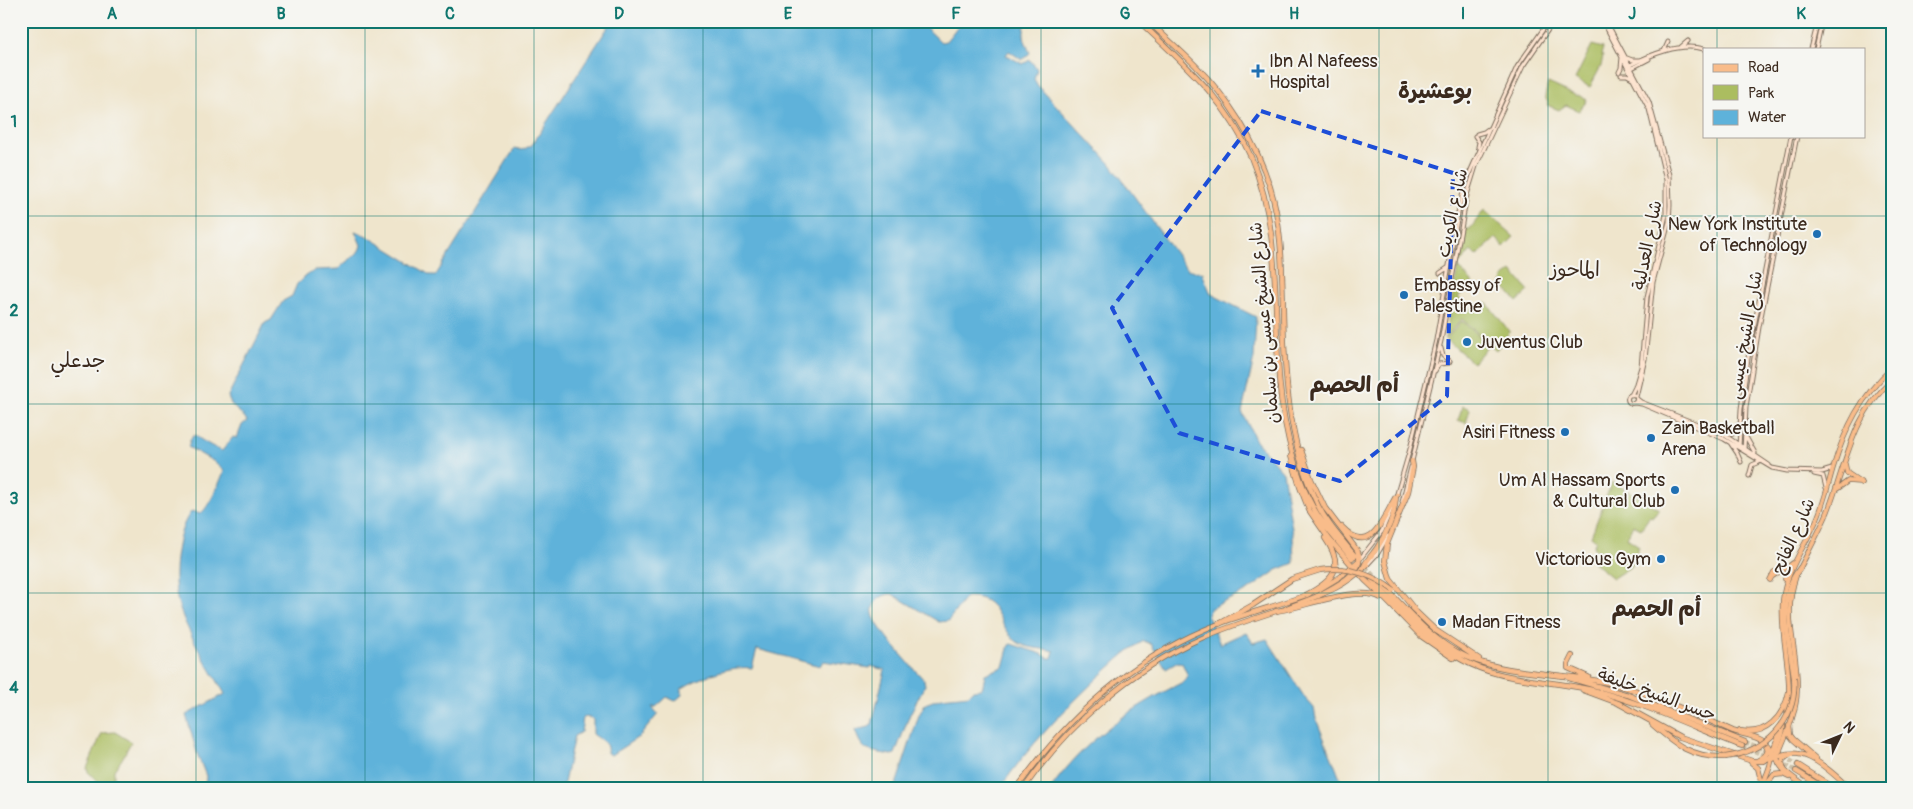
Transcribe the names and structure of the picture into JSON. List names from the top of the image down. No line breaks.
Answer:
{"streets":{"highway":["شارع الشيخ عيسى بن سلمان","جسر الشيخ خليفة"],"main road":["شارع الكويت","شارع العدلية","شارع الشيخ عيسى","شارع الفاتح"]},"districts":["بوعشيرة","الماحوز","جدعلي","أم الحصم","أم الحصم"],"places":{"health":["Ibn Al Nafeess Hospital"],"other":["New York Institute of Technology","Embassy of Palestine","Juventus Club","Asiri Fitness","Zain Basketball Arena","Um Al Hassam Sports & Cultural Club","Victorious Gym","Madan Fitness"]},"legend":["Road","Park","Water"],"north":"top right","grid":{"columns":["A","B","C","D","E","F","G","H","I","J","K"],"rows":["1","2","3","4"]}}
